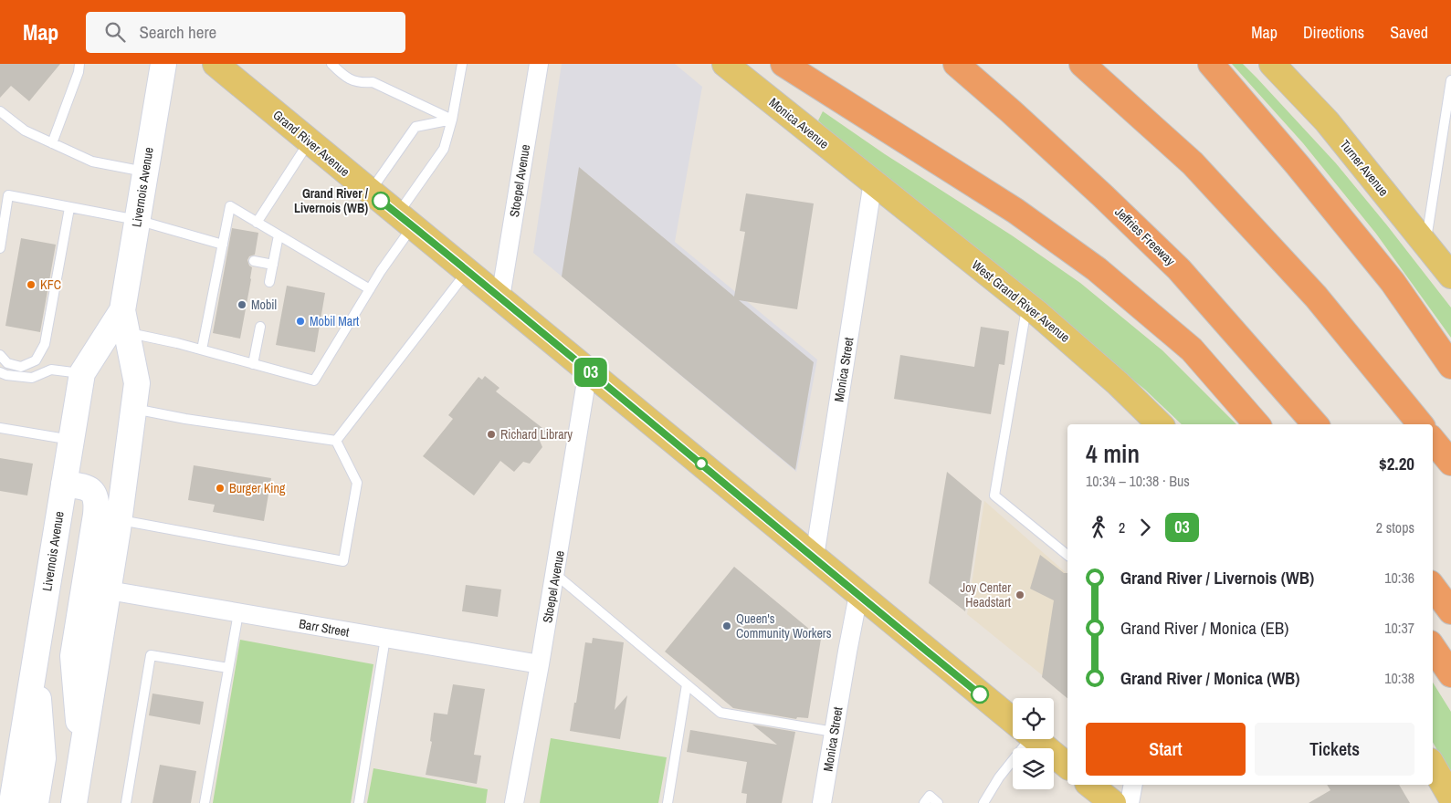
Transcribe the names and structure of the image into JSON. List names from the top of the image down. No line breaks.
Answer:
{"streets":{"highway":["Jeffries Freeway"],"main road":["Monica Avenue","Grand River Avenue","Turner Avenue","Livernois Avenue","West Grand River Avenue"],"street":["Stoepel Avenue","Monica Street","Barr Street"]},"crossings":[["Monica Avenue","West Grand River Avenue"],["Monica Avenue","Monica Street"],["Grand River Avenue","Stoepel Avenue"],["Grand River Avenue","Monica Street"],["Stoepel Avenue","Barr Street"],["Livernois Avenue","Barr Street"],["West Grand River Avenue","Monica Street"]],"places":["Grand River / Livernois (WB)","KFC","Mobil","Mobil Mart","Richard Library","Burger King","Joy Center Headstart","Queen's Community Workers"],"lines":["bus line 03"],"page":{"header":"Map","search":"Search here","nav":["Map","Directions","Saved"],"on_map":"03","heading":["4 min","10:34 – 10:38 · Bus","$2.20"],"legs":["2","03","2 stops"],"list":[{"name":"Grand River / Livernois (WB)","value":"10:36"},{"name":"Grand River / Monica (EB)","value":"10:37"},{"name":"Grand River / Monica (WB)","value":"10:38"}],"buttons":["Start","Tickets"]}}
